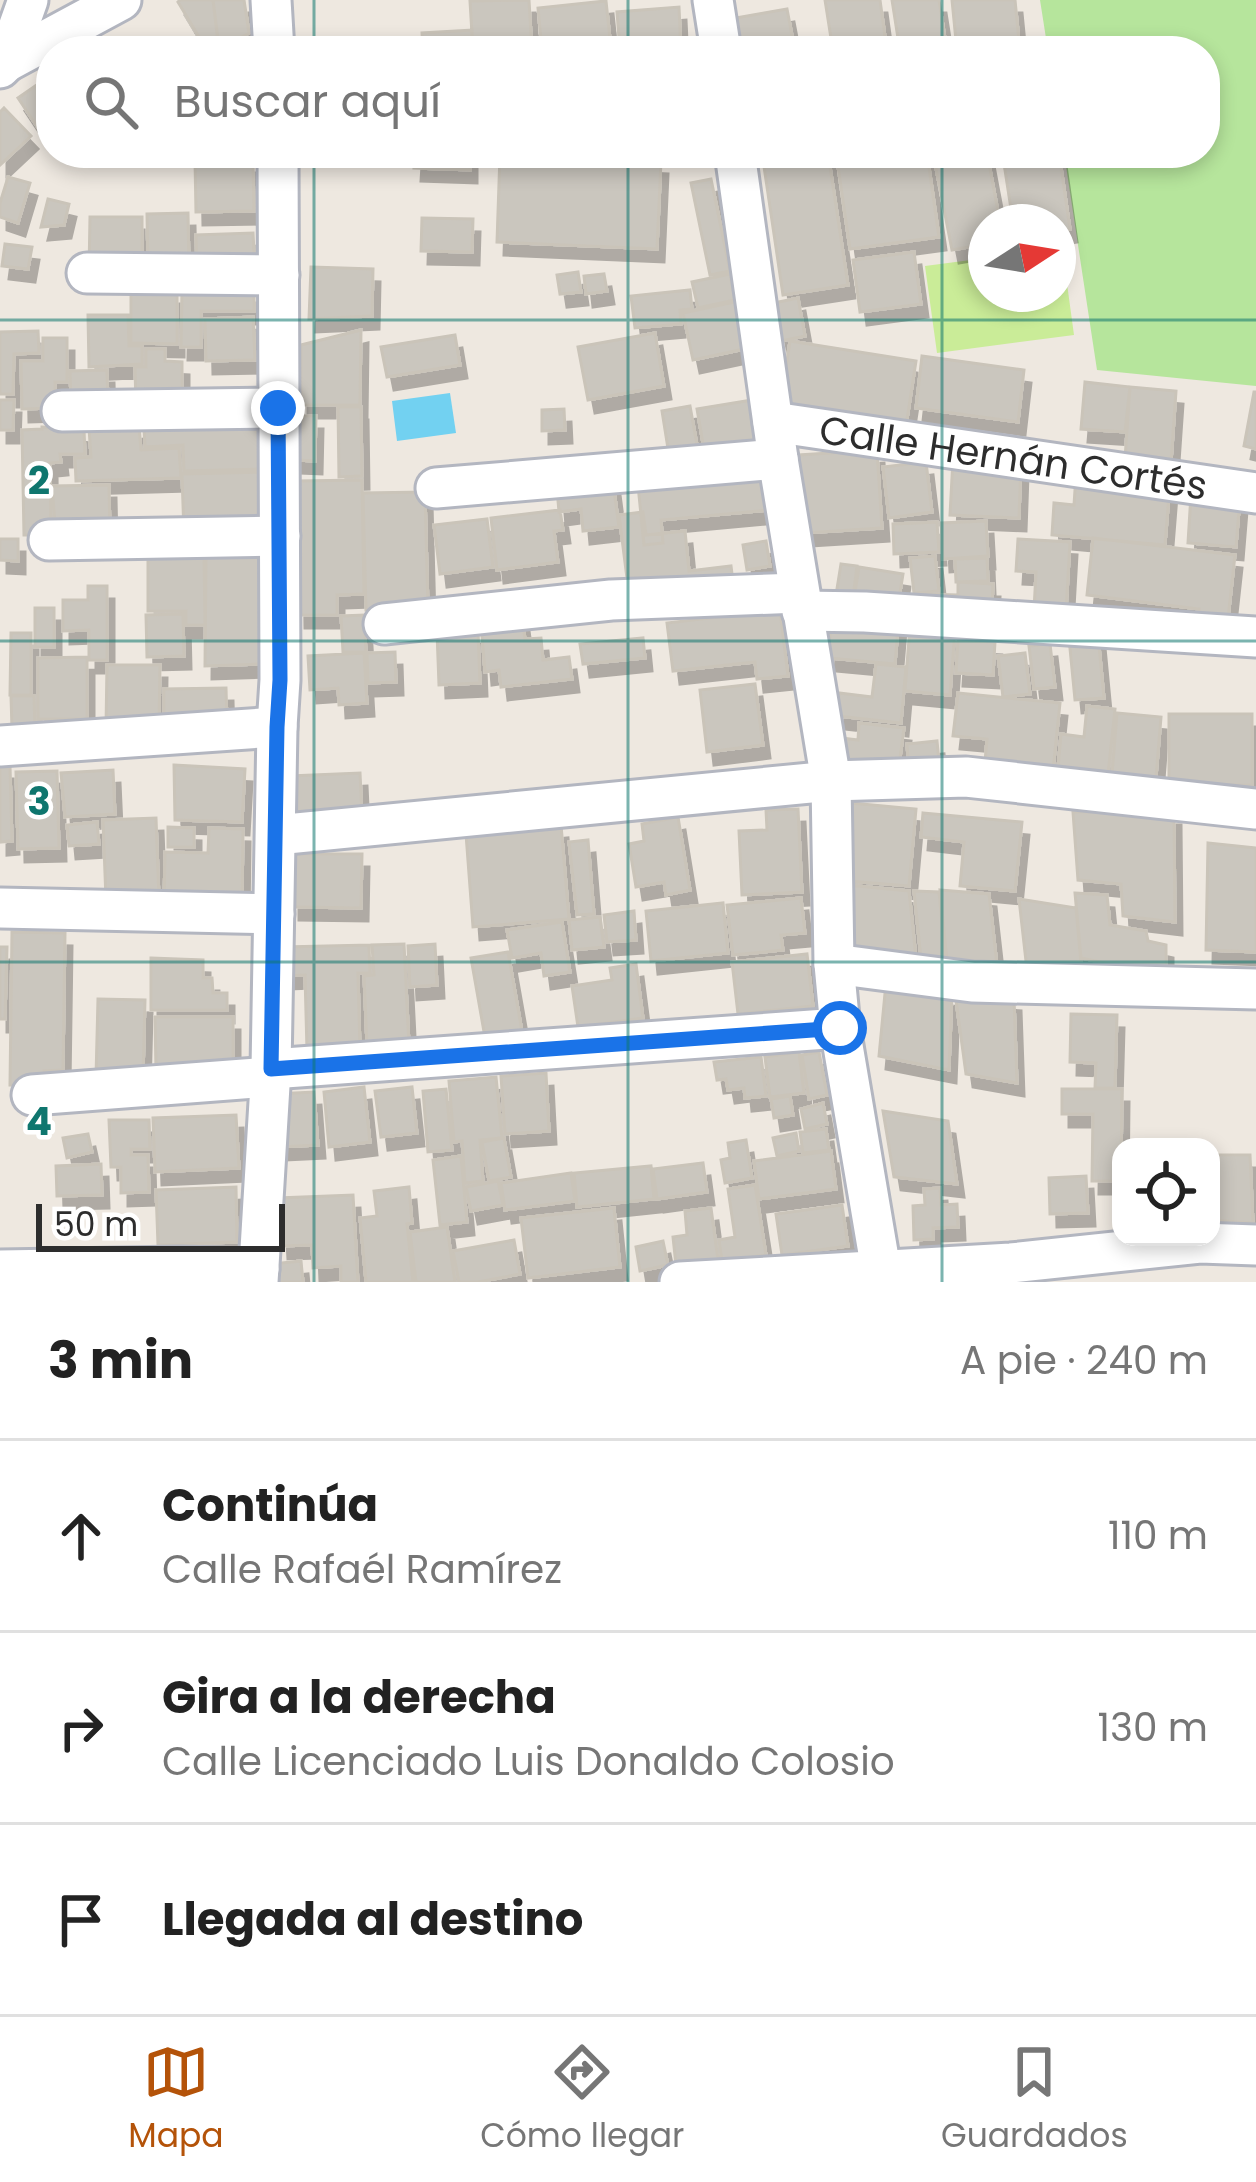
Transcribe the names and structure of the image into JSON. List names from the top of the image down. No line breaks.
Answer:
{"streets":{"street":["Calle Hernán Cortés"]},"scale_bar":"50 m","north":"right","page":{"search":"Buscar aquí","scale":"50 m","heading":["3 min","A pie · 240 m"],"list":[["Continúa","Calle Rafaél Ramírez","110 m"],["Gira a la derecha","Calle Licenciado Luis Donaldo Colosio","130 m"],"Llegada al destino"],"nav":["Mapa","Cómo llegar","Guardados"]},"grid":{"rows":["2","3","4"]}}
